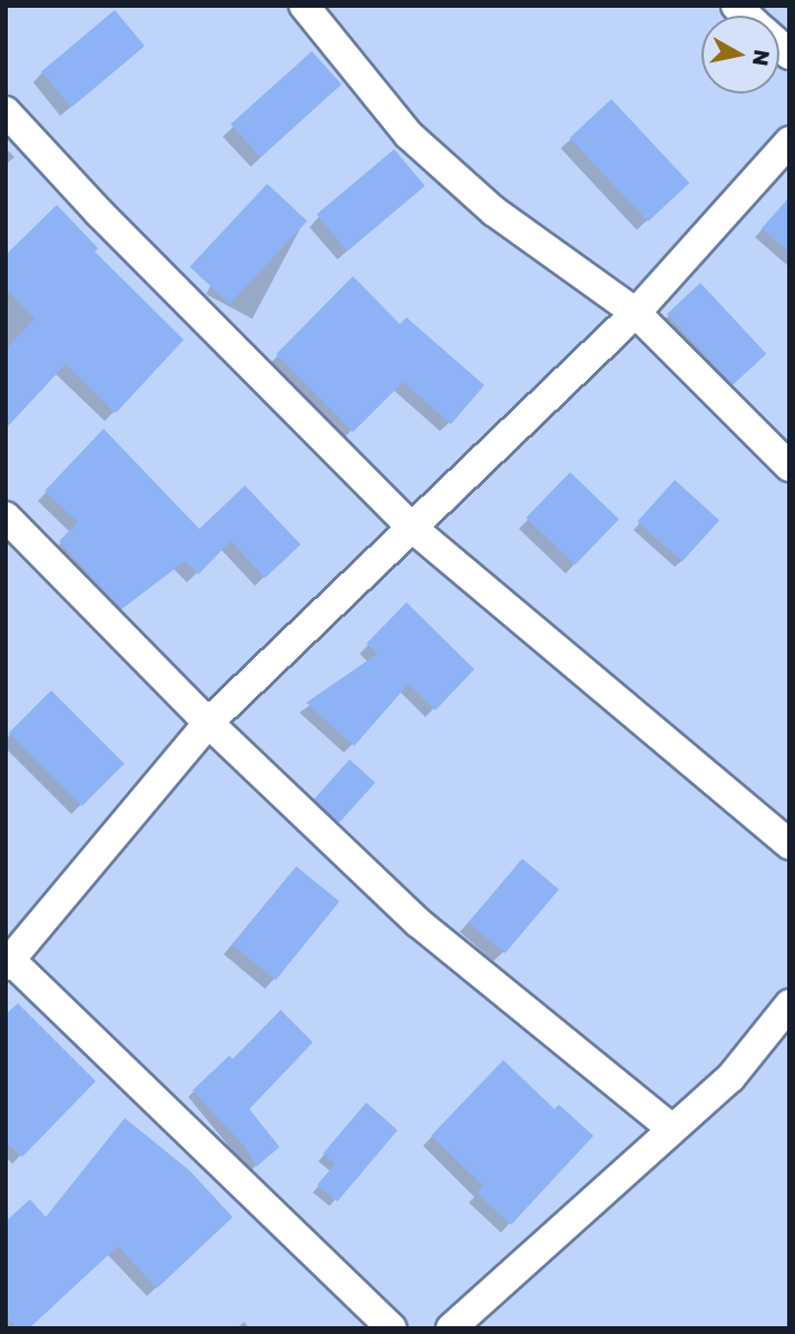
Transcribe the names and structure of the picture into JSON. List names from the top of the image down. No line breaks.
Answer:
{"north":"right"}
